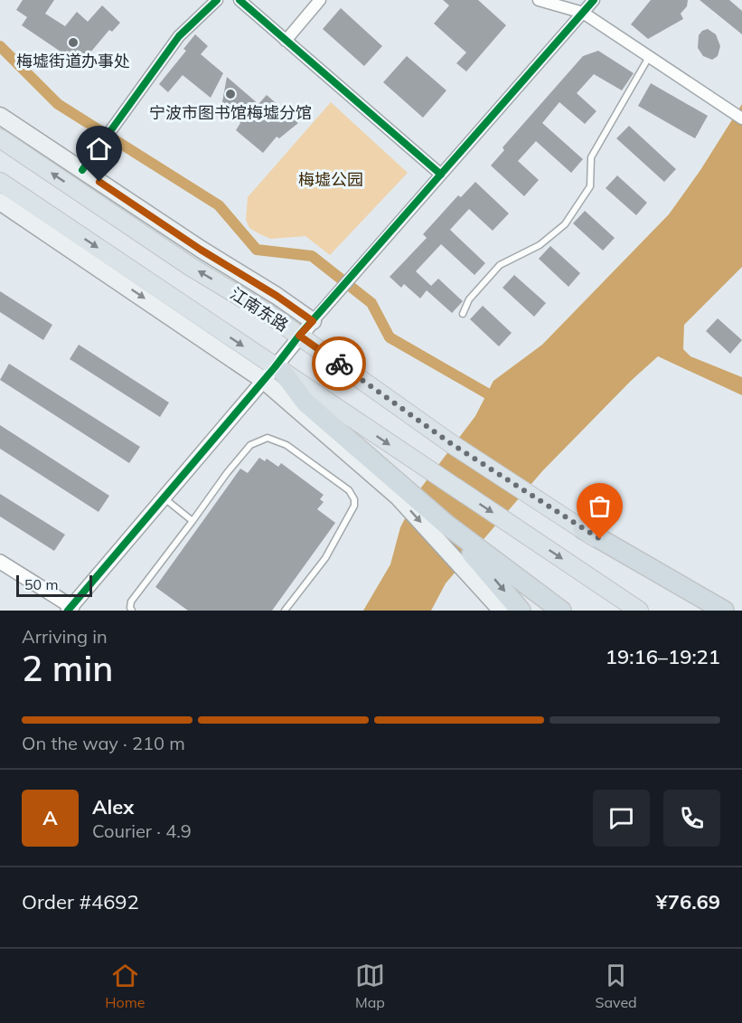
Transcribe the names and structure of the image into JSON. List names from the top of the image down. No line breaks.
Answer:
{"streets":{"main road":["江南东路"]},"parks":["梅墟公园"],"places":["梅墟街道办事处","宁波市图书馆梅墟分馆"],"scale_bar":"50 m","page":{"scale":"50 m","heading":["2 min","Arriving in","19:16–19:21"],"panel":["Alex","Courier · 4.9","Order #4692","¥76.69"],"bar":"On the way · 210 m","round":"A","tabs":["Home","Map","Saved"]}}
